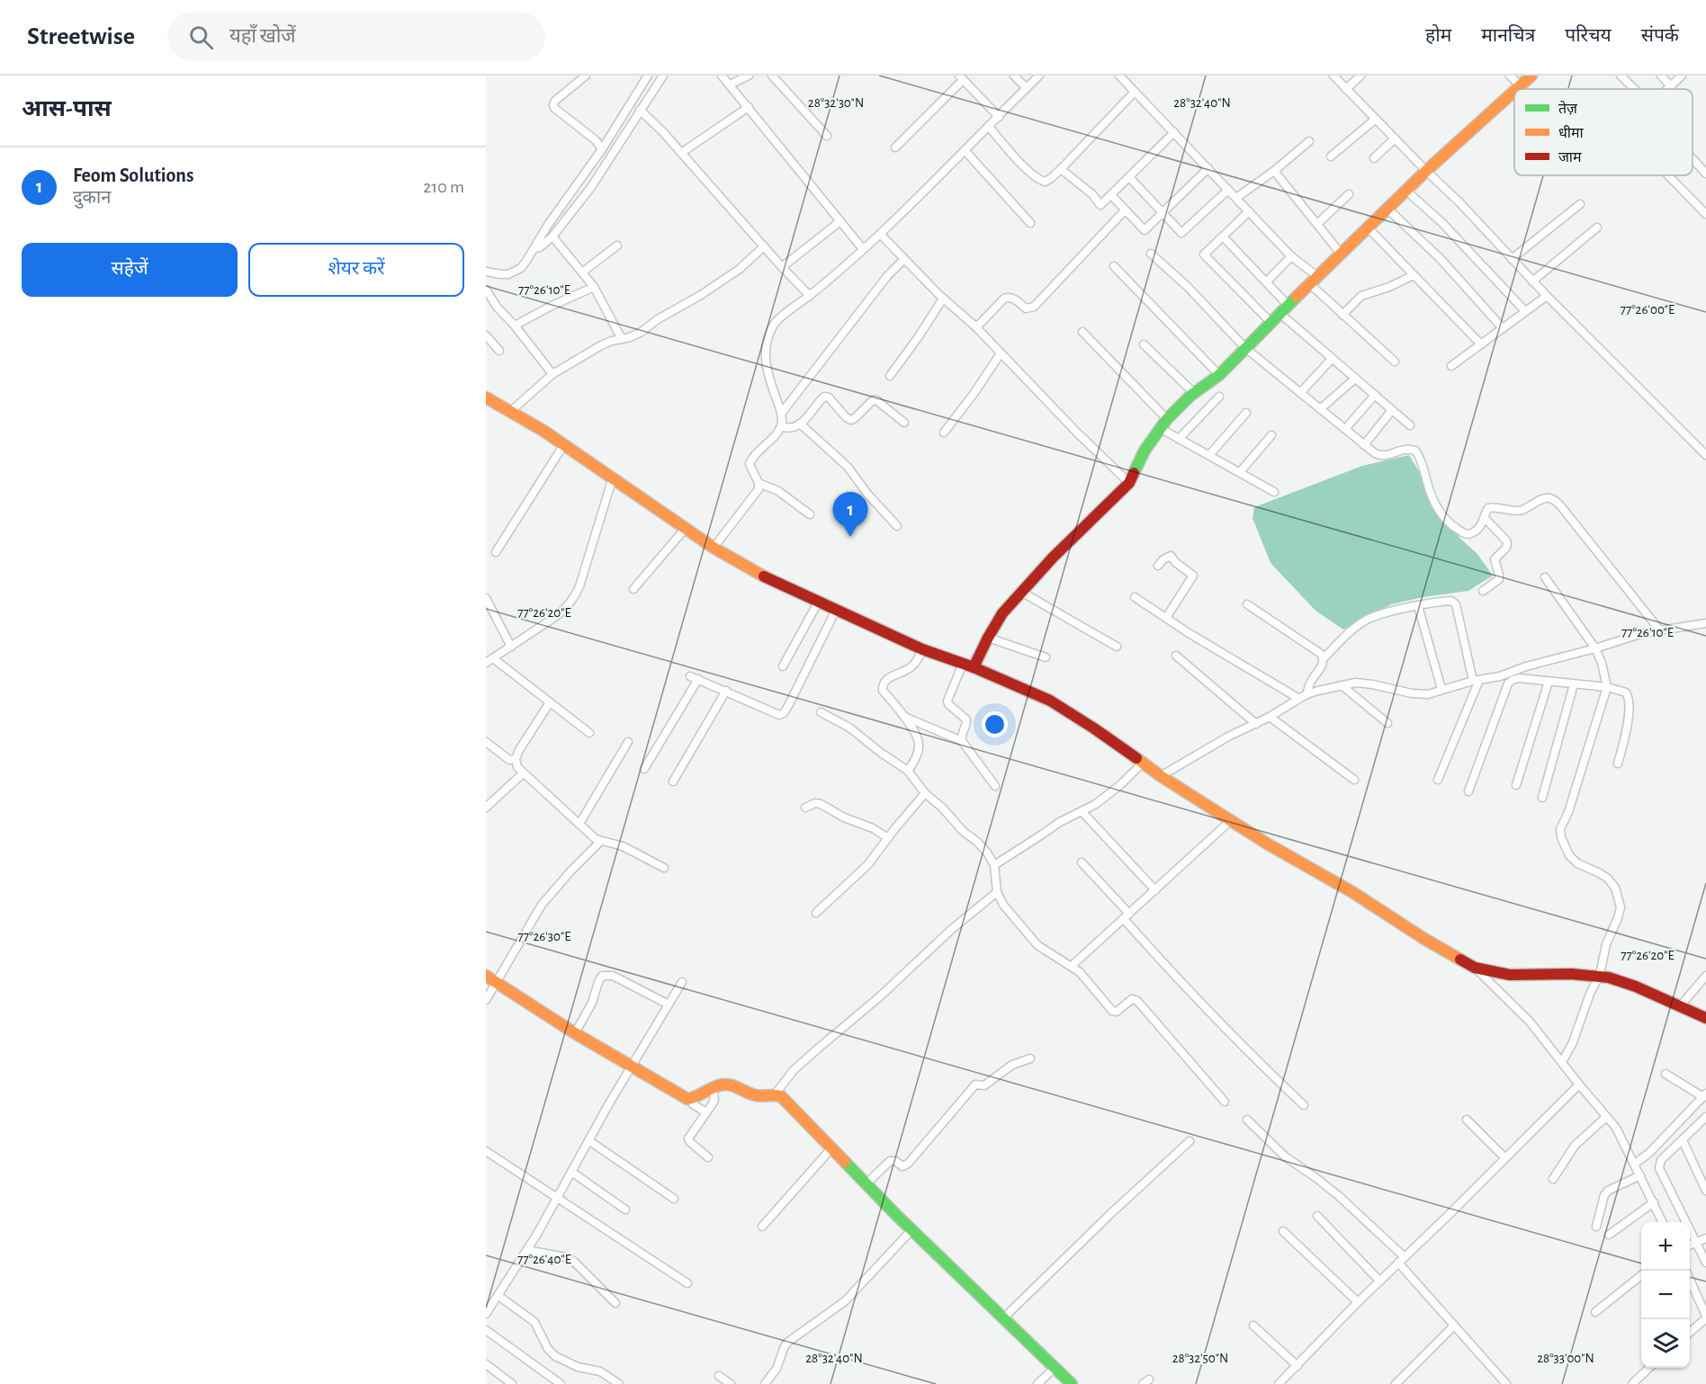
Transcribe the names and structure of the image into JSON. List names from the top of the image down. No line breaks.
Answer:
{"legend":["तेज़","धीमा","जाम"],"page":{"header":"Streetwise","search":"यहाँ खोजें","nav":["होम","मानचित्र","परिचय","संपर्क"],"heading":"आस-पास","list":[{"mark":"1","name":"Feom Solutions","note":"दुकान","value":"210 m"}],"buttons":["सहेजें","शेयर करें"],"pins":"1","map_buttons":["+","−"]},"coordinates":["28°32'30\"N","28°32'40\"N","77°26'10\"E","77°26'00\"E","77°26'20\"E","77°26'30\"E","77°26'40\"E","28°32'50\"N","28°33'00\"N"]}
